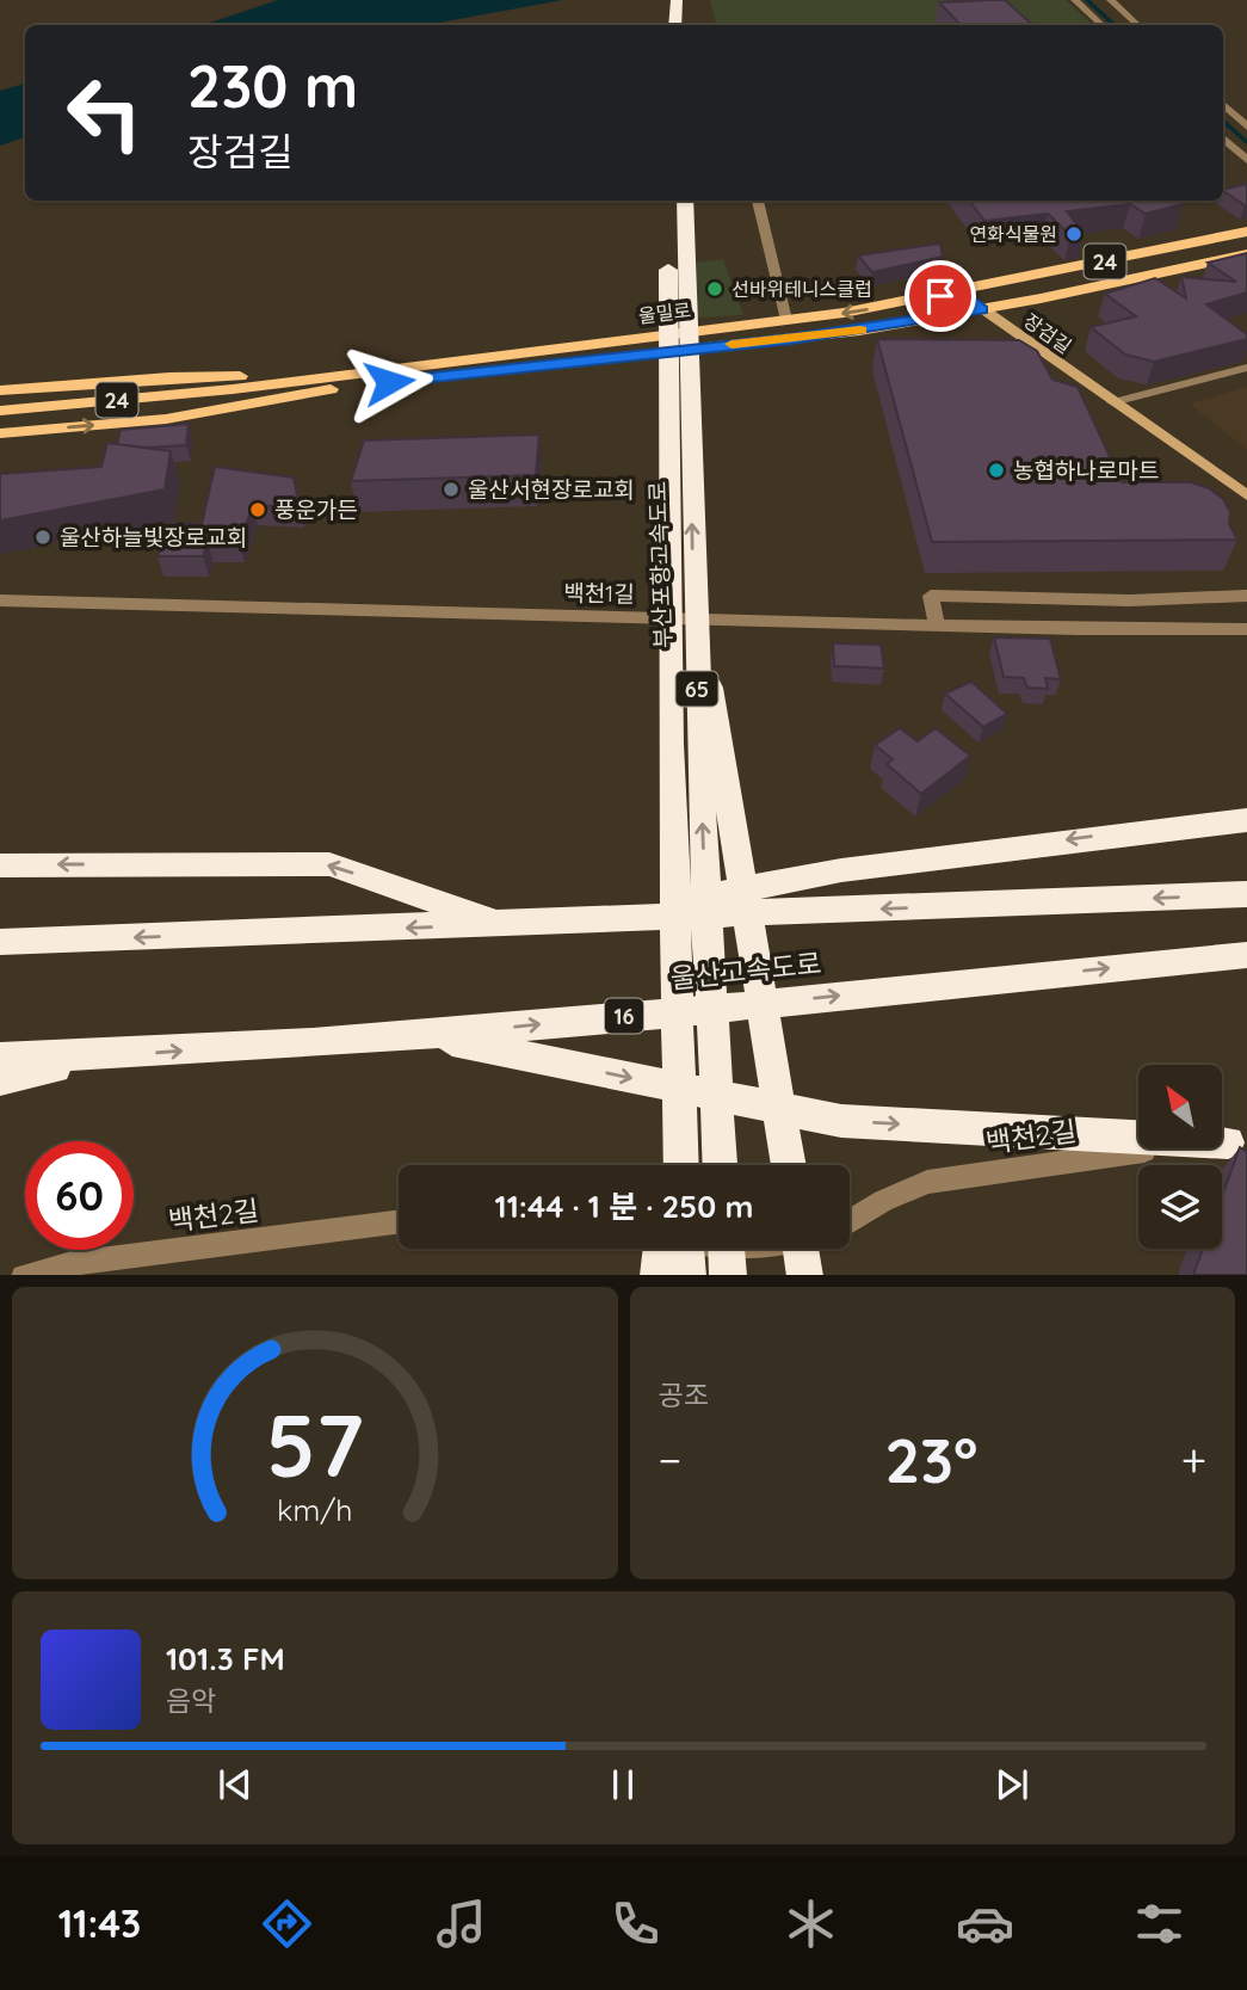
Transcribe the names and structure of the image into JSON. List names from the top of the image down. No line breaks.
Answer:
{"streets":{"highway":["부산포항고속도로","65","울산고속도로","16"],"main road":["24","울밀로","장검길"],"street":["백천1길","백천2길"]},"crossings":[["울밀로","장검길"]],"places":["연화식물원","선바위테니스클럽","농협하나로마트","울산서현장로교회","풍운가든","울산하늘빛장로교회"],"north":"top left","page":{"turn":["230 m","장검길"],"limit":"60","trip":"11:44 · 1 분 · 250 m","tile":"공조","heat":["−","23°","+"],"song":["101.3 FM","음악"],"tabs":"11:43","gauge":["57","km/h"]}}
